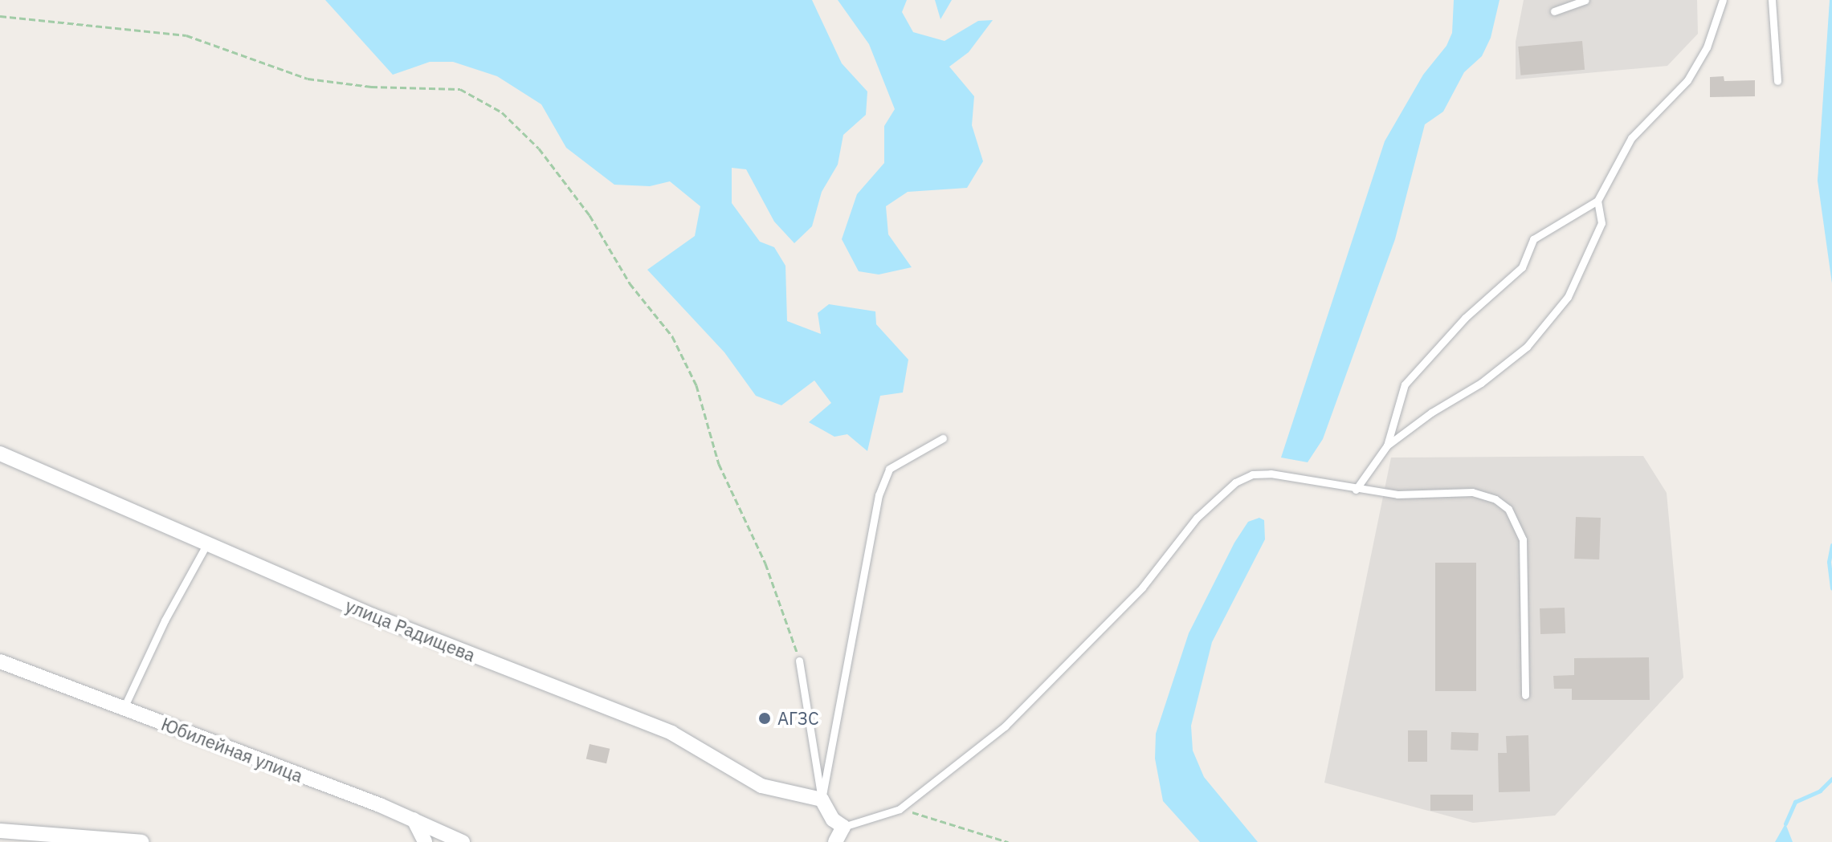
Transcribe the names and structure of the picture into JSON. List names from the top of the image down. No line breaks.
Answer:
{"streets":{"street":["улица Радищева","Юбилейная улица"]},"places":["АГЗС"]}
